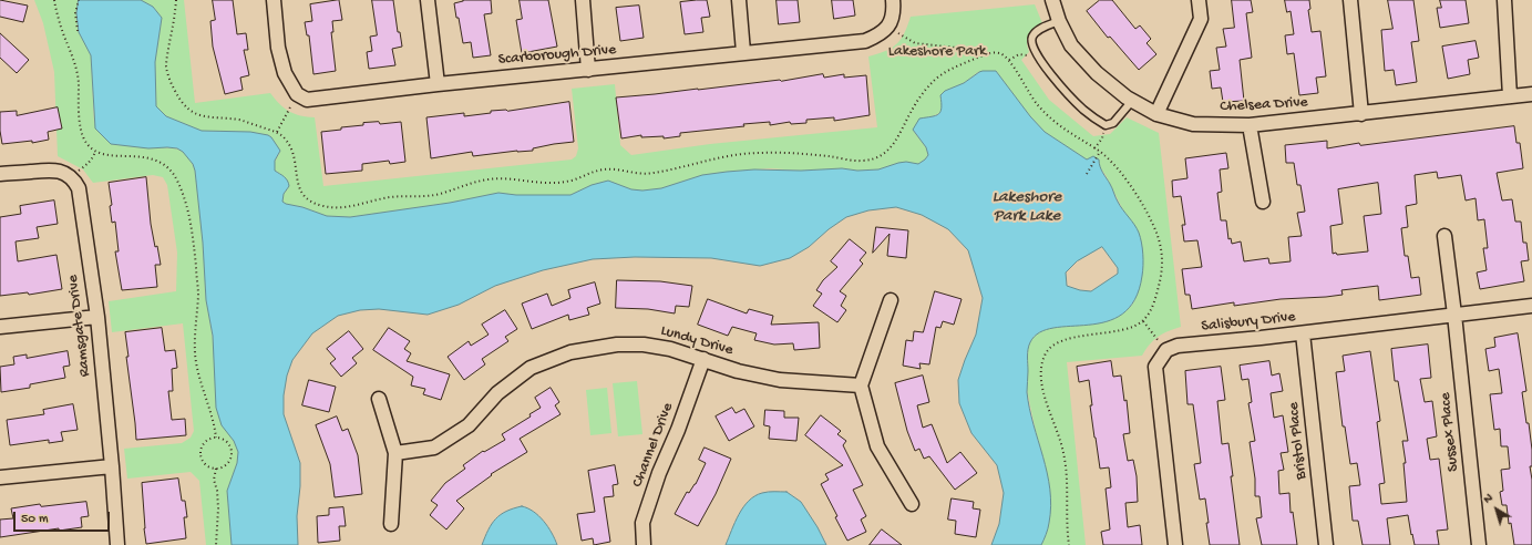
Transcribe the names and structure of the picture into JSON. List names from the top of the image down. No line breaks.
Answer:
{"streets":{"street":["Scarborough Drive","Chelsea Drive","Salisbury Drive","Ramsgate Drive","Lundy Drive","Sussex Place","Bristol Place","Channel Drive"]},"crossings":[["Salisbury Drive","Sussex Place"],["Salisbury Drive","Bristol Place"],["Lundy Drive","Channel Drive"]],"water":["Lakeshore Park Lake"],"parks":["Lakeshore Park"],"scale_bar":"50 m","north":"top left"}
